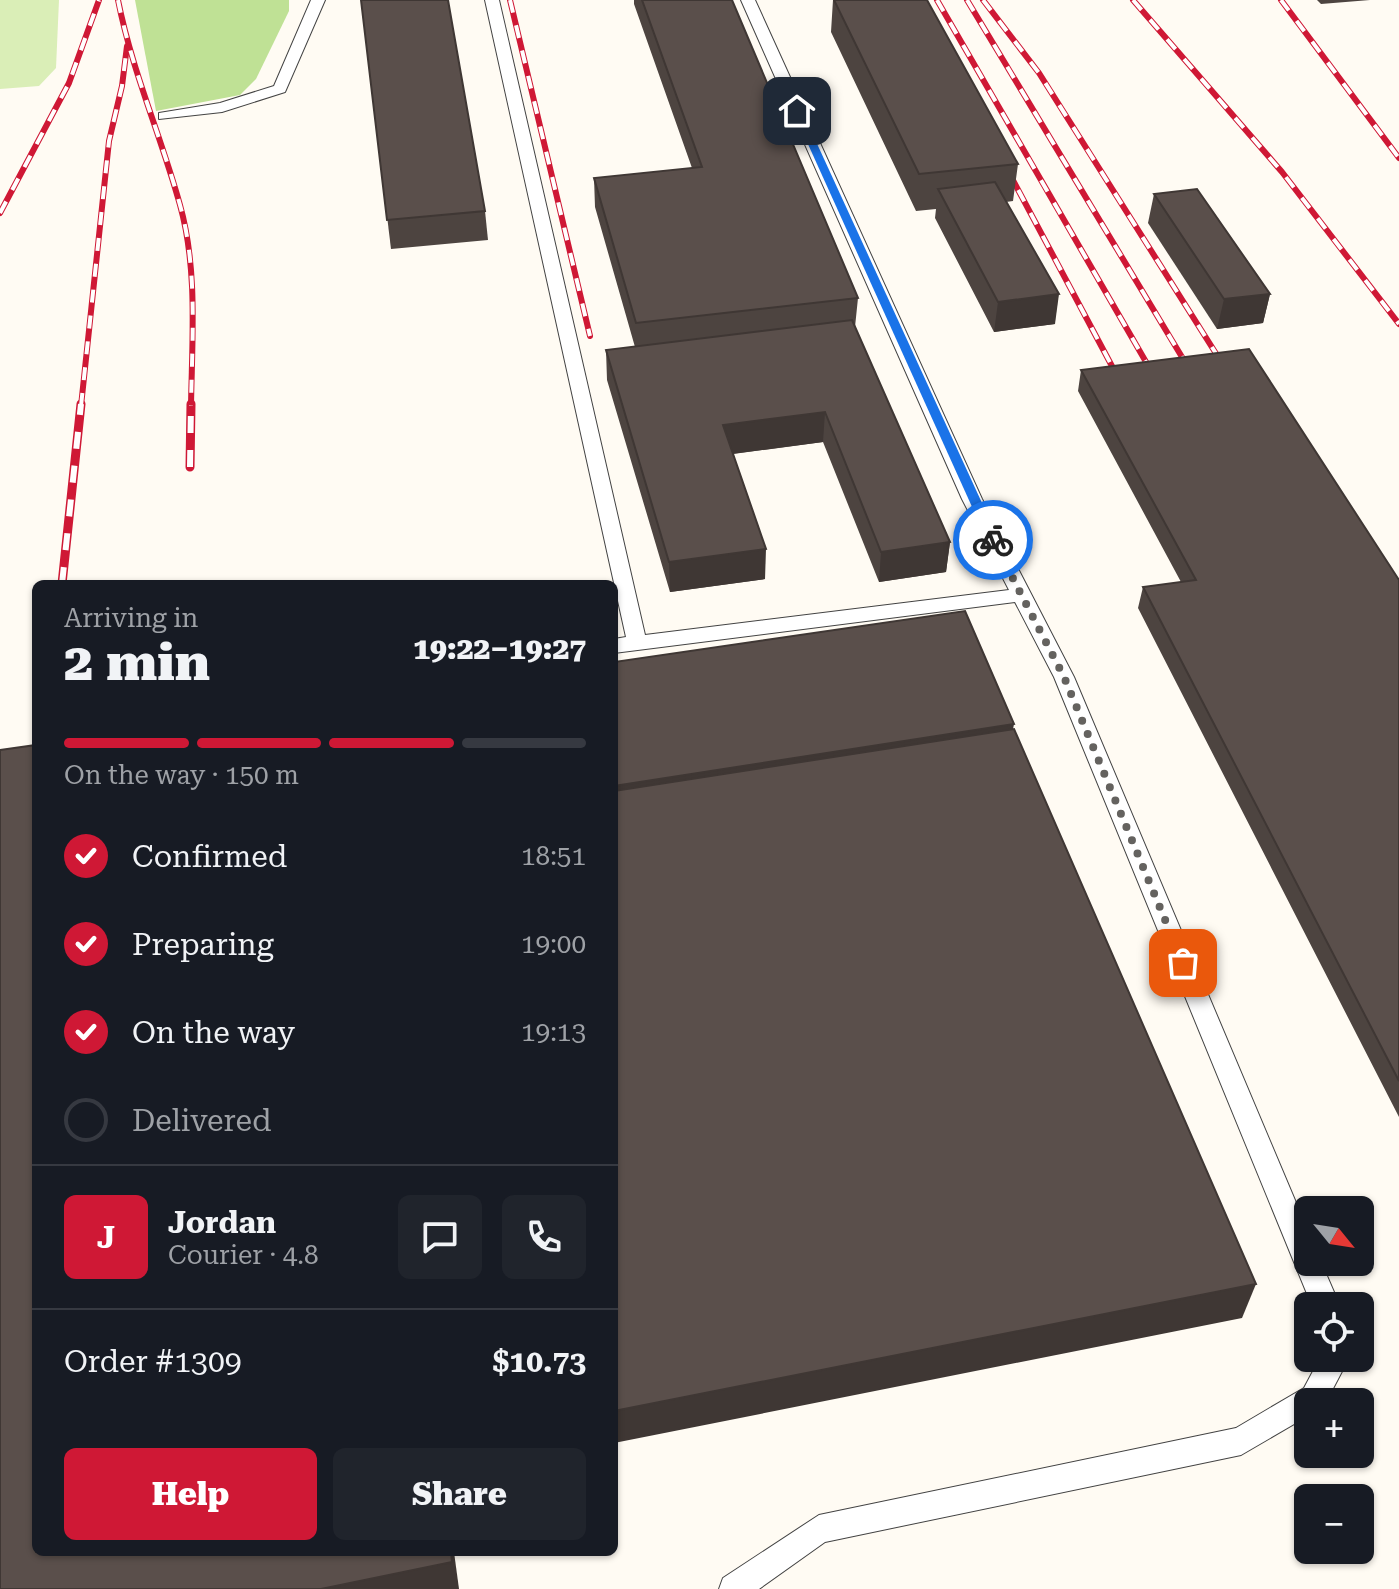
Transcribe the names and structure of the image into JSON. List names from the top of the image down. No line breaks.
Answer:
{"north":"bottom right","page":{"heading":["2 min","Arriving in","19:22–19:27"],"panel":["Jordan","Courier · 4.8","Order #1309","$10.73"],"bar":"On the way · 150 m","list":[["Confirmed","18:51"],["Preparing","19:00"],["On the way","19:13"],"Delivered"],"round":"J","map_buttons":["+","−"],"buttons":["Help","Share"]}}
